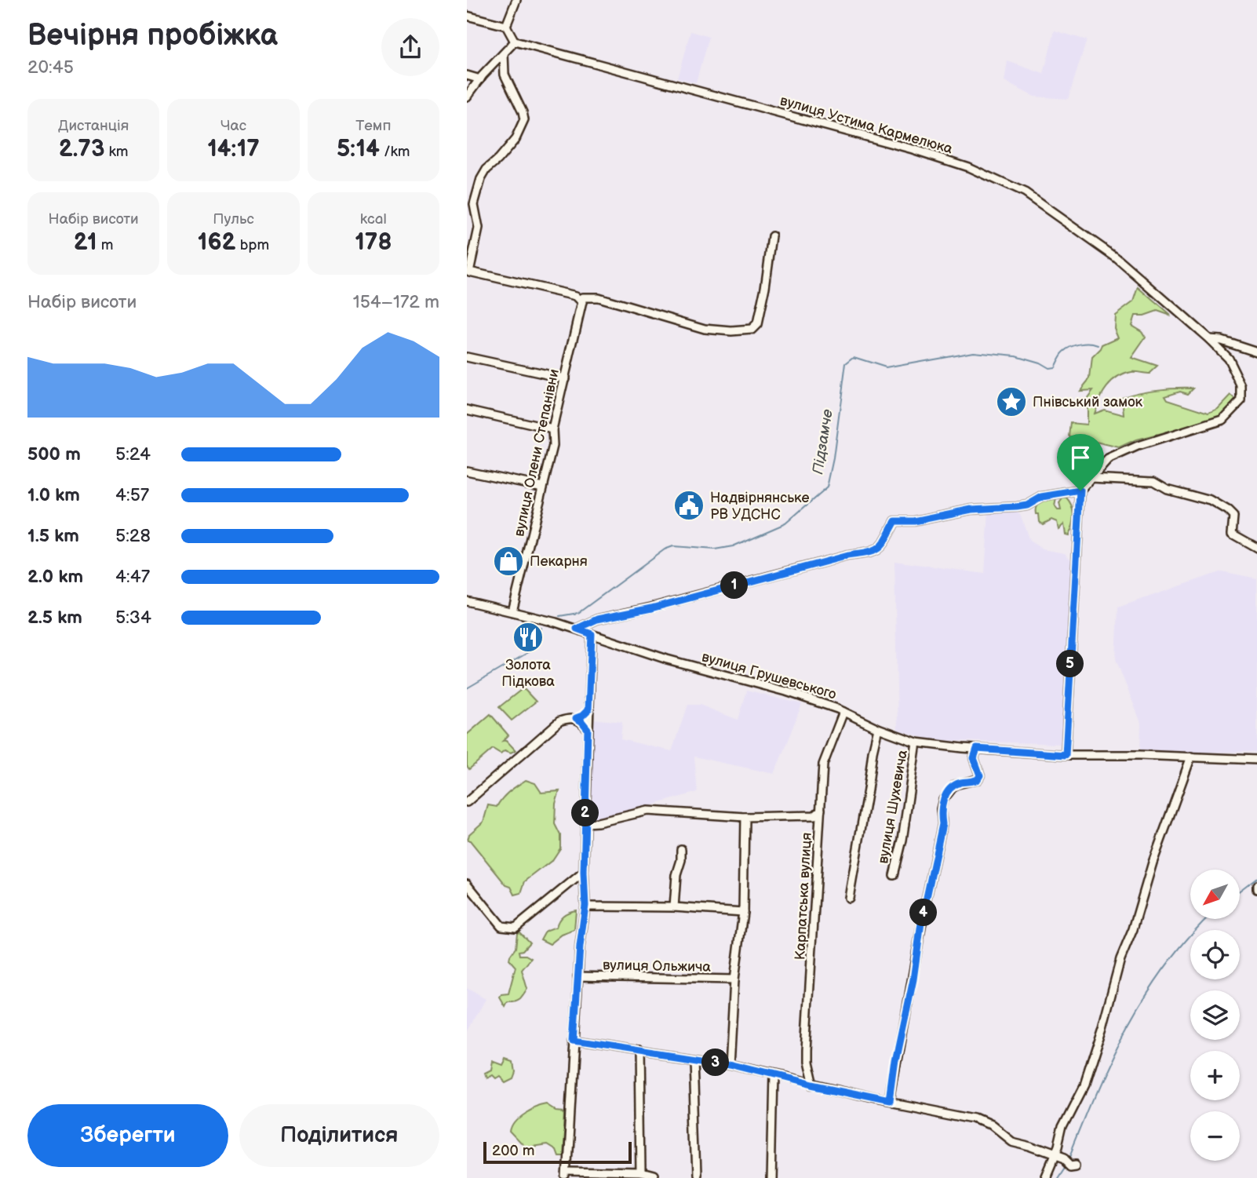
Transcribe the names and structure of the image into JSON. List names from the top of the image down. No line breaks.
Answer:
{"streets":{"street":["вулиця Устима Кармелюка","вулиця Олени Степанівни","вулиця Грушевського","вулиця Шухевича","Карпатська вулиця","вулиця Ольжича"]},"crossings":[["вулиця Олени Степанівни","вулиця Грушевського"],["вулиця Грушевського","вулиця Шухевича"],["вулиця Грушевського","Карпатська вулиця"]],"water":["Підзамче"],"places":{"place":["Пнівський замок"],"public building":["Надвірнянське РВ УДСНС"],"shop":["Пекарня"],"restaurant":["Золота Підкова"]},"scale_bar":"200 m","north":"bottom left","page":{"heading":["Вечірня пробіжка","20:45"],"stats":[["Дистанція","2.73 km"],["Час","14:17"],["Темп","5:14 /km"],["Набір висоти","21 m"],["Пульс","162 bpm"],["kcal","178"]],"chart":["Набір висоти","154–172 m"],"list":[{"name":"500 m","note":"5:24"},{"name":"1.0 km","note":"4:57"},{"name":"1.5 km","note":"5:28"},{"name":"2.0 km","note":"4:47"},{"name":"2.5 km","note":"5:34"}],"pins":["1","5","2","4","3"],"map_buttons":["+","−"],"buttons":["Зберегти","Поділитися"],"scale":"200 m"}}
